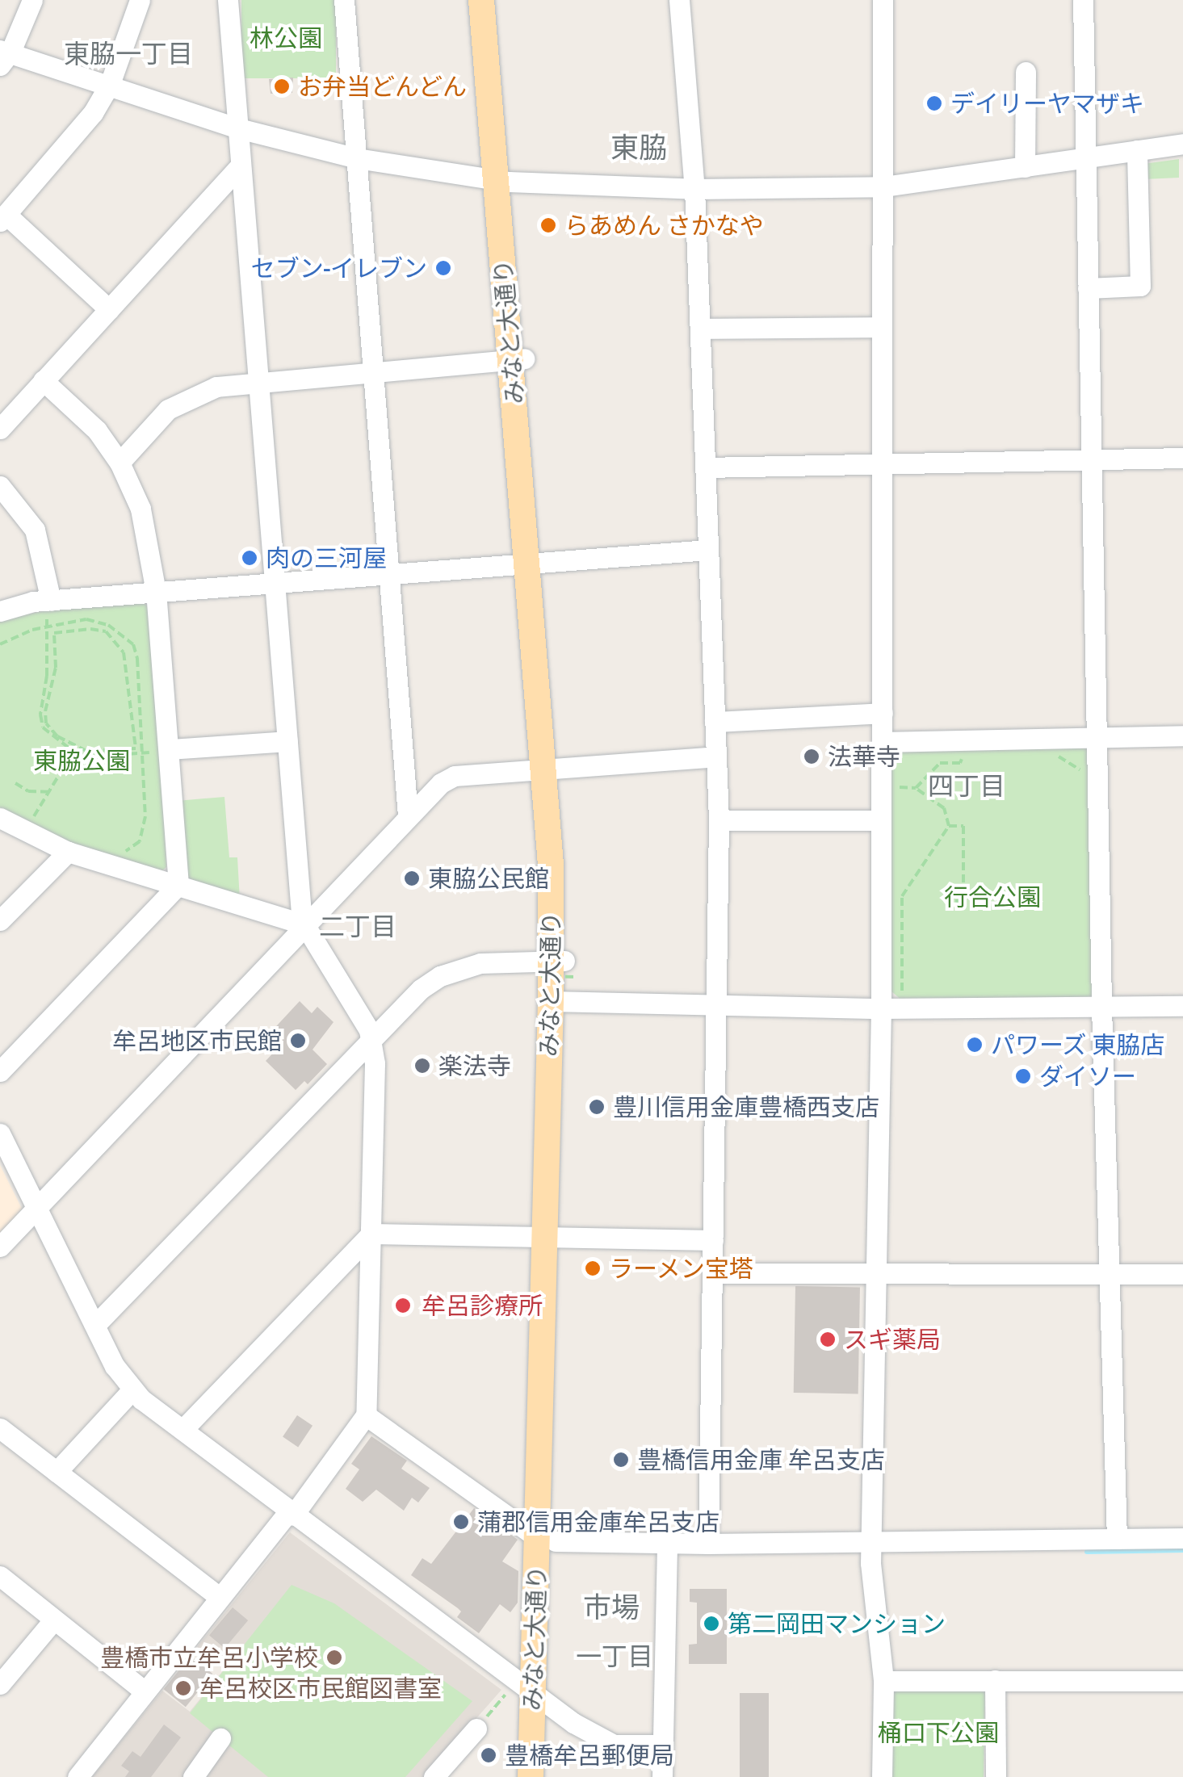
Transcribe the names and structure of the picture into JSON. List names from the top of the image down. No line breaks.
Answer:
{"streets":{"main road":["みなと大通り"]},"districts":["東脇一丁目","東脇","四丁目","二丁目","市場","一丁目"],"parks":["林公園","東脇公園","行合公園","桶口下公園"],"places":["お弁当どんどん","デイリーヤマザキ","らあめん さかなや","セブン-イレブン","肉の三河屋","法華寺","東脇公民館","牟呂地区市民館","パワーズ 東脇店","楽法寺","ダイソー","豊川信用金庫豊橋西支店","ラーメン宝塔","牟呂診療所","スギ薬局","豊橋信用金庫 牟呂支店","蒲郡信用金庫牟呂支店","第二岡田マンション","豊橋市立牟呂小学校","牟呂校区市民館図書室","豊橋牟呂郵便局"]}
